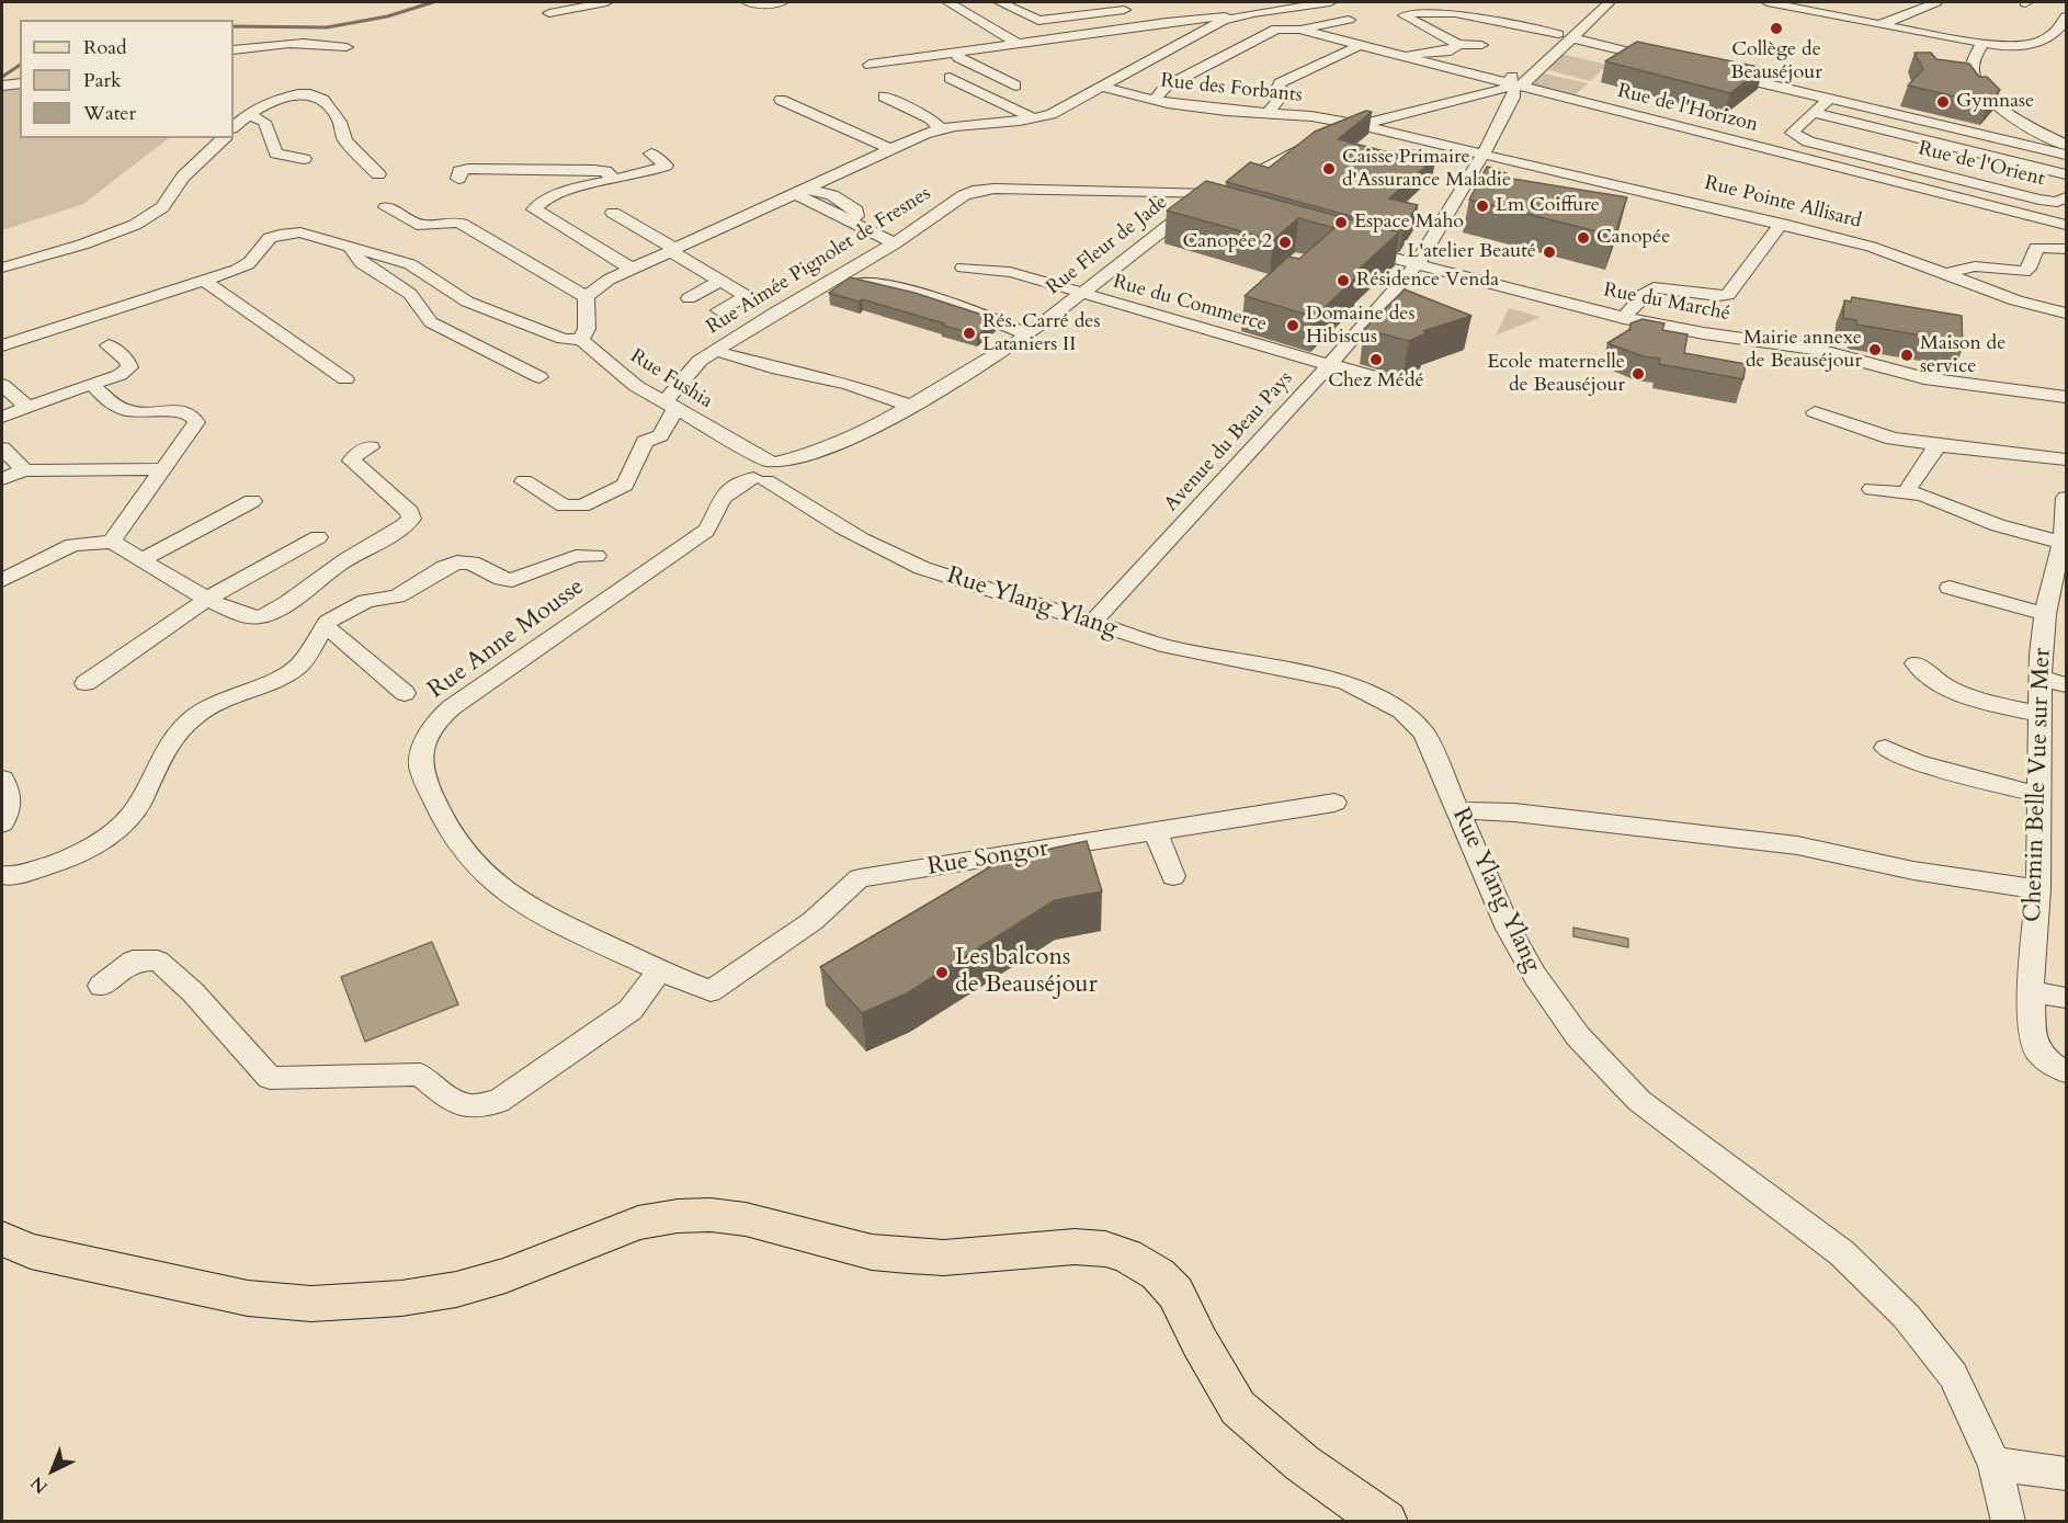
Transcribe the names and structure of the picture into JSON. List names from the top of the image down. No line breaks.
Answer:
{"streets":{"street":["Rue des Forbants","Rue de l'Horizon","Rue de l'Orient","Rue Pointe Allisard","Rue Fleur de Jade","Rue Aimée Pignolet de Fresnes","Rue du Marché","Rue du Commerce","Rue Fushia","Avenue du Beau Pays","Rue Ylang Ylang","Rue Anne Mousse","Chemin Belle Vue sur Mer","Rue Songor"]},"crossings":[["Rue des Forbants","Rue Pointe Allisard"],["Rue des Forbants","Rue Fleur de Jade"],["Rue des Forbants","Avenue du Beau Pays"],["Rue de l'Horizon","Rue de l'Orient"],["Rue de l'Horizon","Rue Fleur de Jade"],["Rue de l'Horizon","Avenue du Beau Pays"],["Rue Pointe Allisard","Avenue du Beau Pays"],["Rue Fleur de Jade","Rue Aimée Pignolet de Fresnes"],["Rue Fleur de Jade","Rue du Commerce"],["Rue Fleur de Jade","Rue Fushia"],["Rue Fleur de Jade","Avenue du Beau Pays"],["Rue Fleur de Jade","Rue Ylang Ylang"],["Rue Fleur de Jade","Rue Anne Mousse"],["Rue Aimée Pignolet de Fresnes","Rue Fushia"],["Rue du Marché","Avenue du Beau Pays"],["Rue du Commerce","Avenue du Beau Pays"],["Rue Fushia","Rue Ylang Ylang"],["Rue Fushia","Rue Anne Mousse"],["Avenue du Beau Pays","Rue Ylang Ylang"],["Rue Ylang Ylang","Rue Anne Mousse"],["Rue Anne Mousse","Rue Songor"]],"places":["Collège de Beauséjour","Gymnase","Caisse Primaire d'Assurance Maladie","Lm Coiffure","Espace Maho","Canopée","Canopée 2","L'atelier Beauté","Résidence Venda","Domaine des Hibiscus","Rés. Carré des Lataniers II","Mairie annexe de Beauséjour","Maison de service","Chez Médé","Ecole maternelle de Beauséjour","Les balcons de Beauséjour"],"legend":["Road","Park","Water"],"north":"bottom left"}
